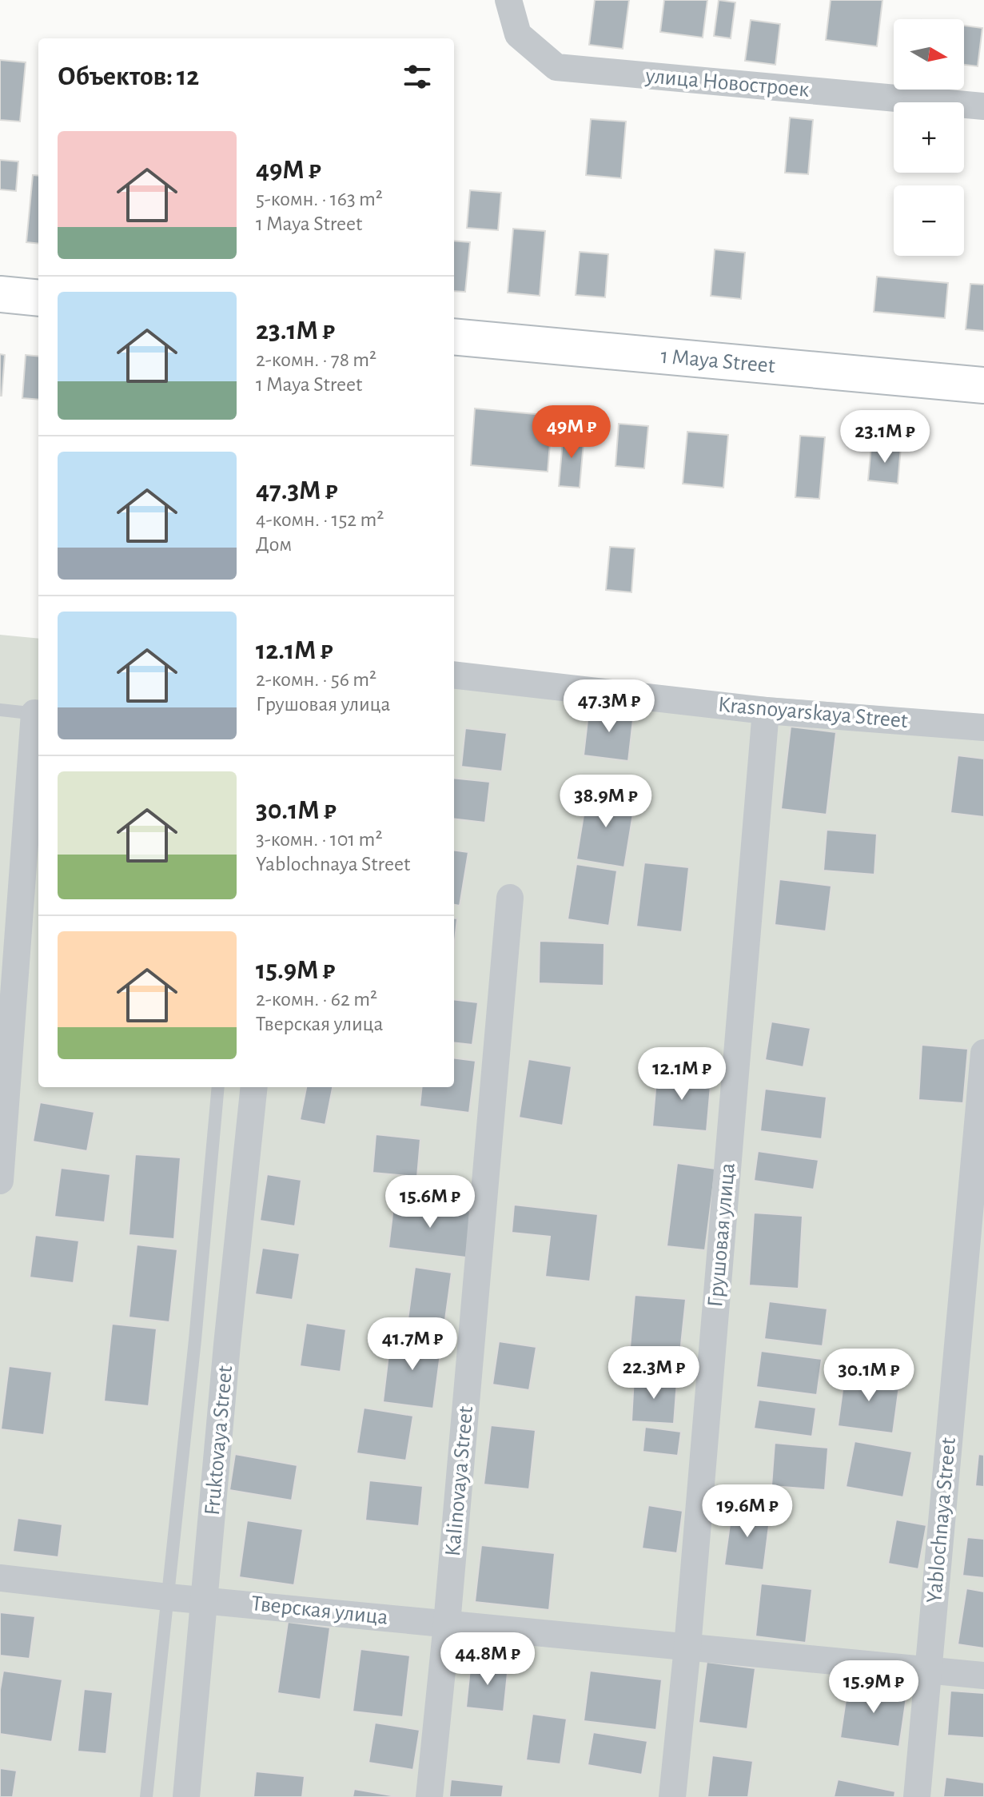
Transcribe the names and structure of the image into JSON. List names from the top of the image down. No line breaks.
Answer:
{"streets":{"street":["улица Новостроек","1 Maya Street","Krasnoyarskaya Street","Грушовая улица","Fruktovaya Street","Kalinovaya Street","Yablochnaya Street","Тверская улица"]},"crossings":[["Krasnoyarskaya Street","Грушовая улица"],["Грушовая улица","Тверская улица"],["Fruktovaya Street","Тверская улица"],["Kalinovaya Street","Тверская улица"],["Yablochnaya Street","Тверская улица"]],"north":"right","page":{"map_buttons":["+","−"],"heading":"Объектов: 12","list":[{"name":"49M ₽","note":"5-комн. · 163 m² · 1 Maya Street"},{"name":"23.1M ₽","note":"2-комн. · 78 m² · 1 Maya Street"},{"name":"47.3M ₽","note":"4-комн. · 152 m² · Дом"},{"name":"12.1M ₽","note":"2-комн. · 56 m² · Грушовая улица"},{"name":"30.1M ₽","note":"3-комн. · 101 m² · Yablochnaya Street"},{"name":"15.9M ₽","note":"2-комн. · 62 m² · Тверская улица"}],"price":["49M ₽","23.1M ₽","47.3M ₽","38.9M ₽","12.1M ₽","15.6M ₽","41.7M ₽","22.3M ₽","30.1M ₽","19.6M ₽","44.8M ₽","15.9M ₽"]}}
